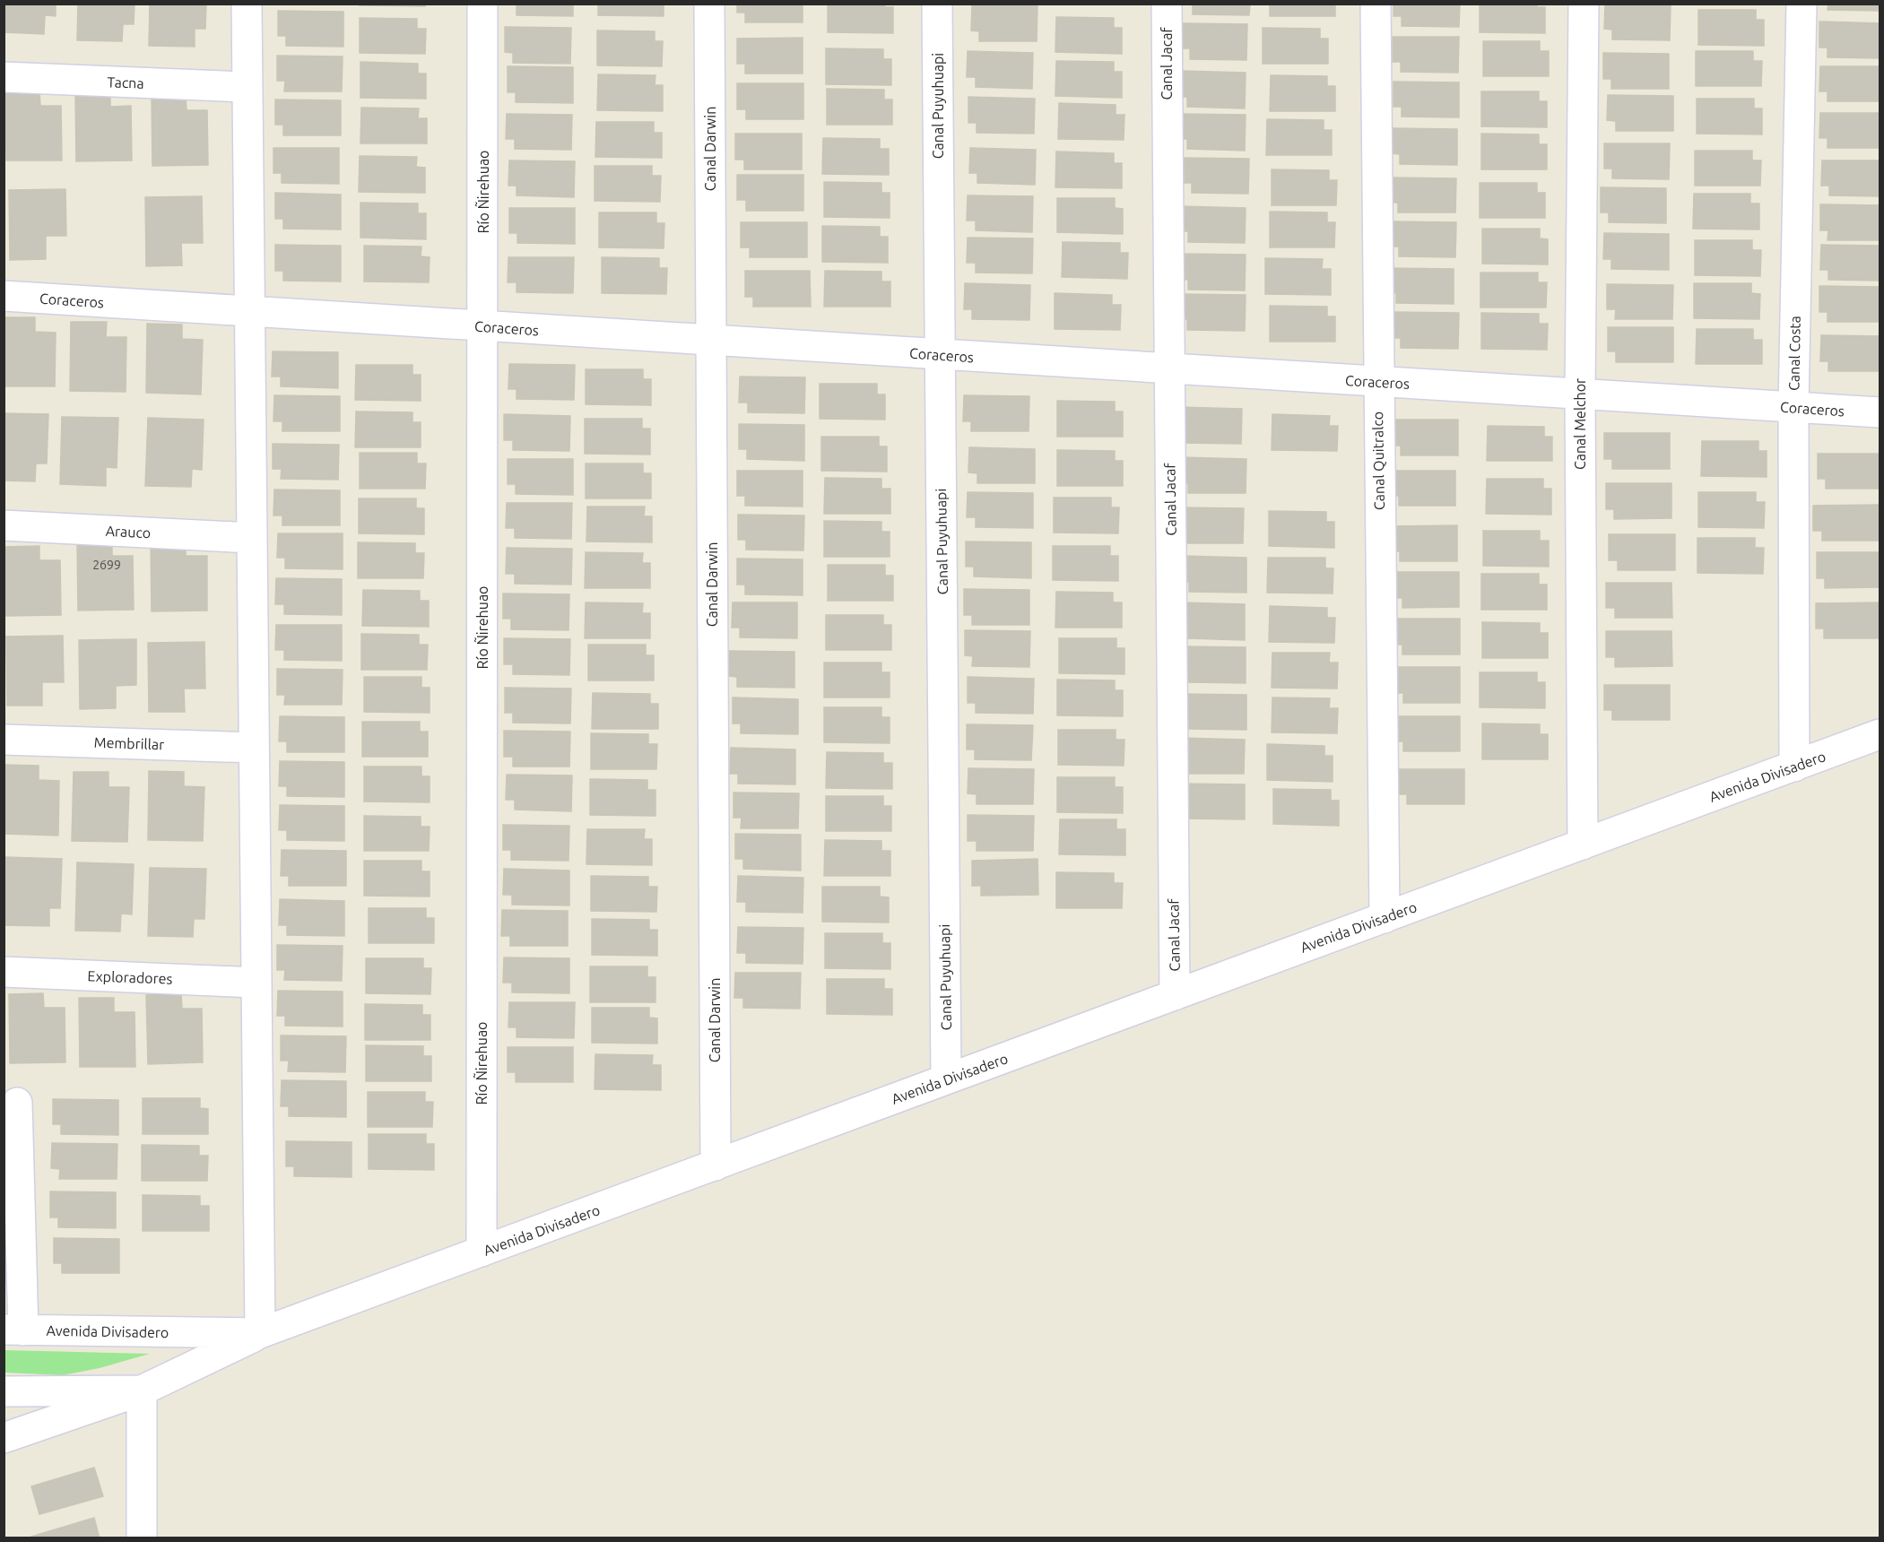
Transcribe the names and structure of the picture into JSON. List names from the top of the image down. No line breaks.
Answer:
{"streets":{"street":["Canal Jacaf","Tacna","Canal Puyuhuapi","Canal Darwin","Río Ñirehuao","Coraceros","Canal Costa","Canal Melchor","Canal Quitralco","Arauco","Membrillar","Avenida Divisadero","Exploradores"]},"crossings":[["Canal Jacaf","Coraceros"],["Canal Jacaf","Avenida Divisadero"],["Canal Puyuhuapi","Coraceros"],["Canal Puyuhuapi","Avenida Divisadero"],["Canal Darwin","Coraceros"],["Canal Darwin","Avenida Divisadero"],["Río Ñirehuao","Coraceros"],["Río Ñirehuao","Avenida Divisadero"],["Coraceros","Canal Costa"],["Coraceros","Canal Melchor"],["Coraceros","Canal Quitralco"],["Canal Costa","Avenida Divisadero"],["Canal Melchor","Avenida Divisadero"],["Canal Quitralco","Avenida Divisadero"]],"house_numbers":["2699"]}
